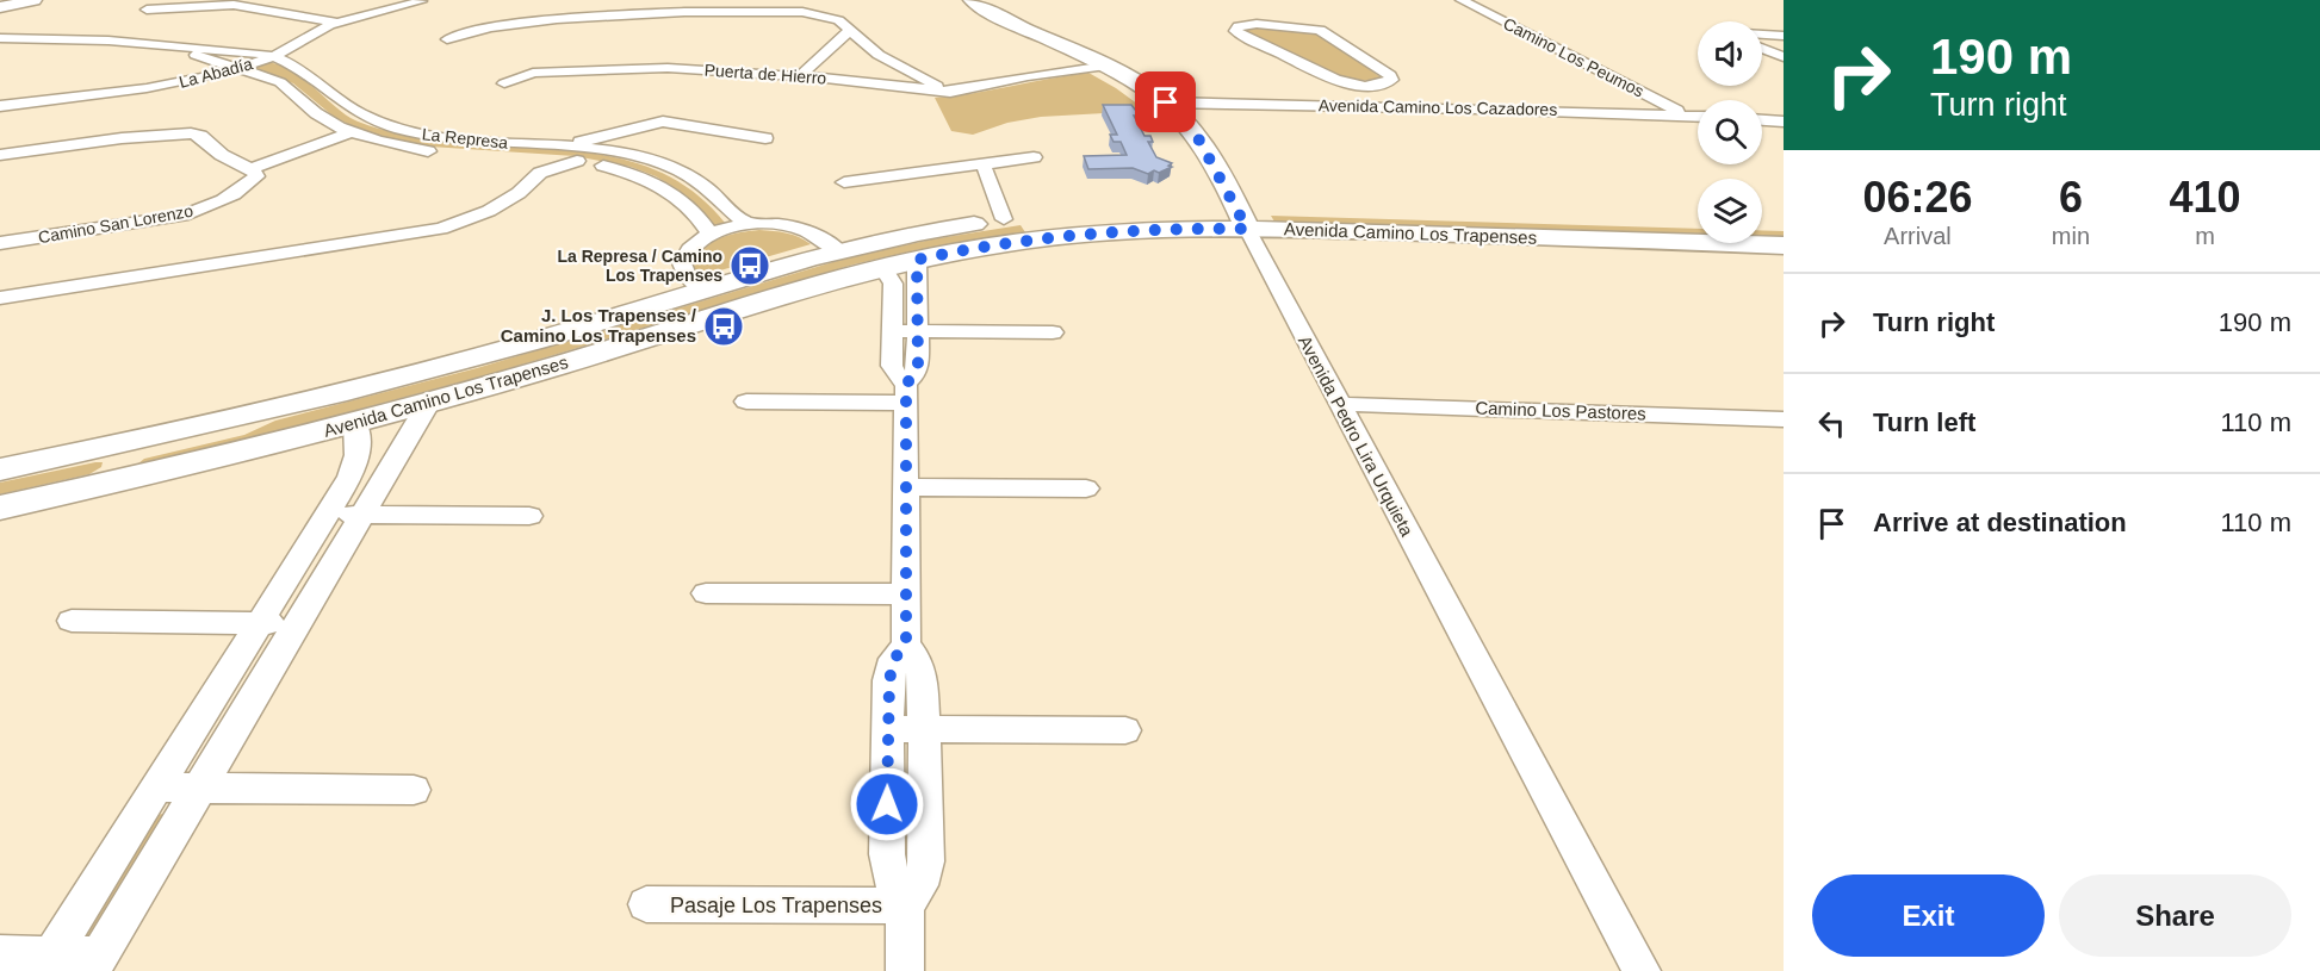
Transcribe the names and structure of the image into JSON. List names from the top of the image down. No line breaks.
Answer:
{"streets":{"main road":["Avenida Camino Los Trapenses","Avenida Pedro Lira Urquieta"],"street":["Camino Los Peumos","La Abadía","Puerta de Hierro","Avenida Camino Los Cazadores","La Represa","Camino San Lorenzo","Camino Los Pastores","Pasaje Los Trapenses"]},"crossings":[["Camino Los Peumos","Avenida Camino Los Cazadores"],["La Abadía","La Represa"],["Puerta de Hierro","Avenida Pedro Lira Urquieta"],["Avenida Camino Los Cazadores","Avenida Pedro Lira Urquieta"],["Avenida Camino Los Trapenses","Avenida Pedro Lira Urquieta"],["Avenida Camino Los Trapenses","Pasaje Los Trapenses"],["Camino Los Pastores","Avenida Pedro Lira Urquieta"]],"places":{"bus stop":["La Represa / Camino Los Trapenses","J. Los Trapenses / Camino Los Trapenses"]},"page":{"turn":["190 m","Turn right"],"eta":["06:26","Arrival","6","min","410","m"],"list":[{"name":"Turn right","value":"190 m"},{"name":"Turn left","value":"110 m"},{"name":"Arrive at destination","value":"110 m"}],"buttons":["Exit","Share"]}}
